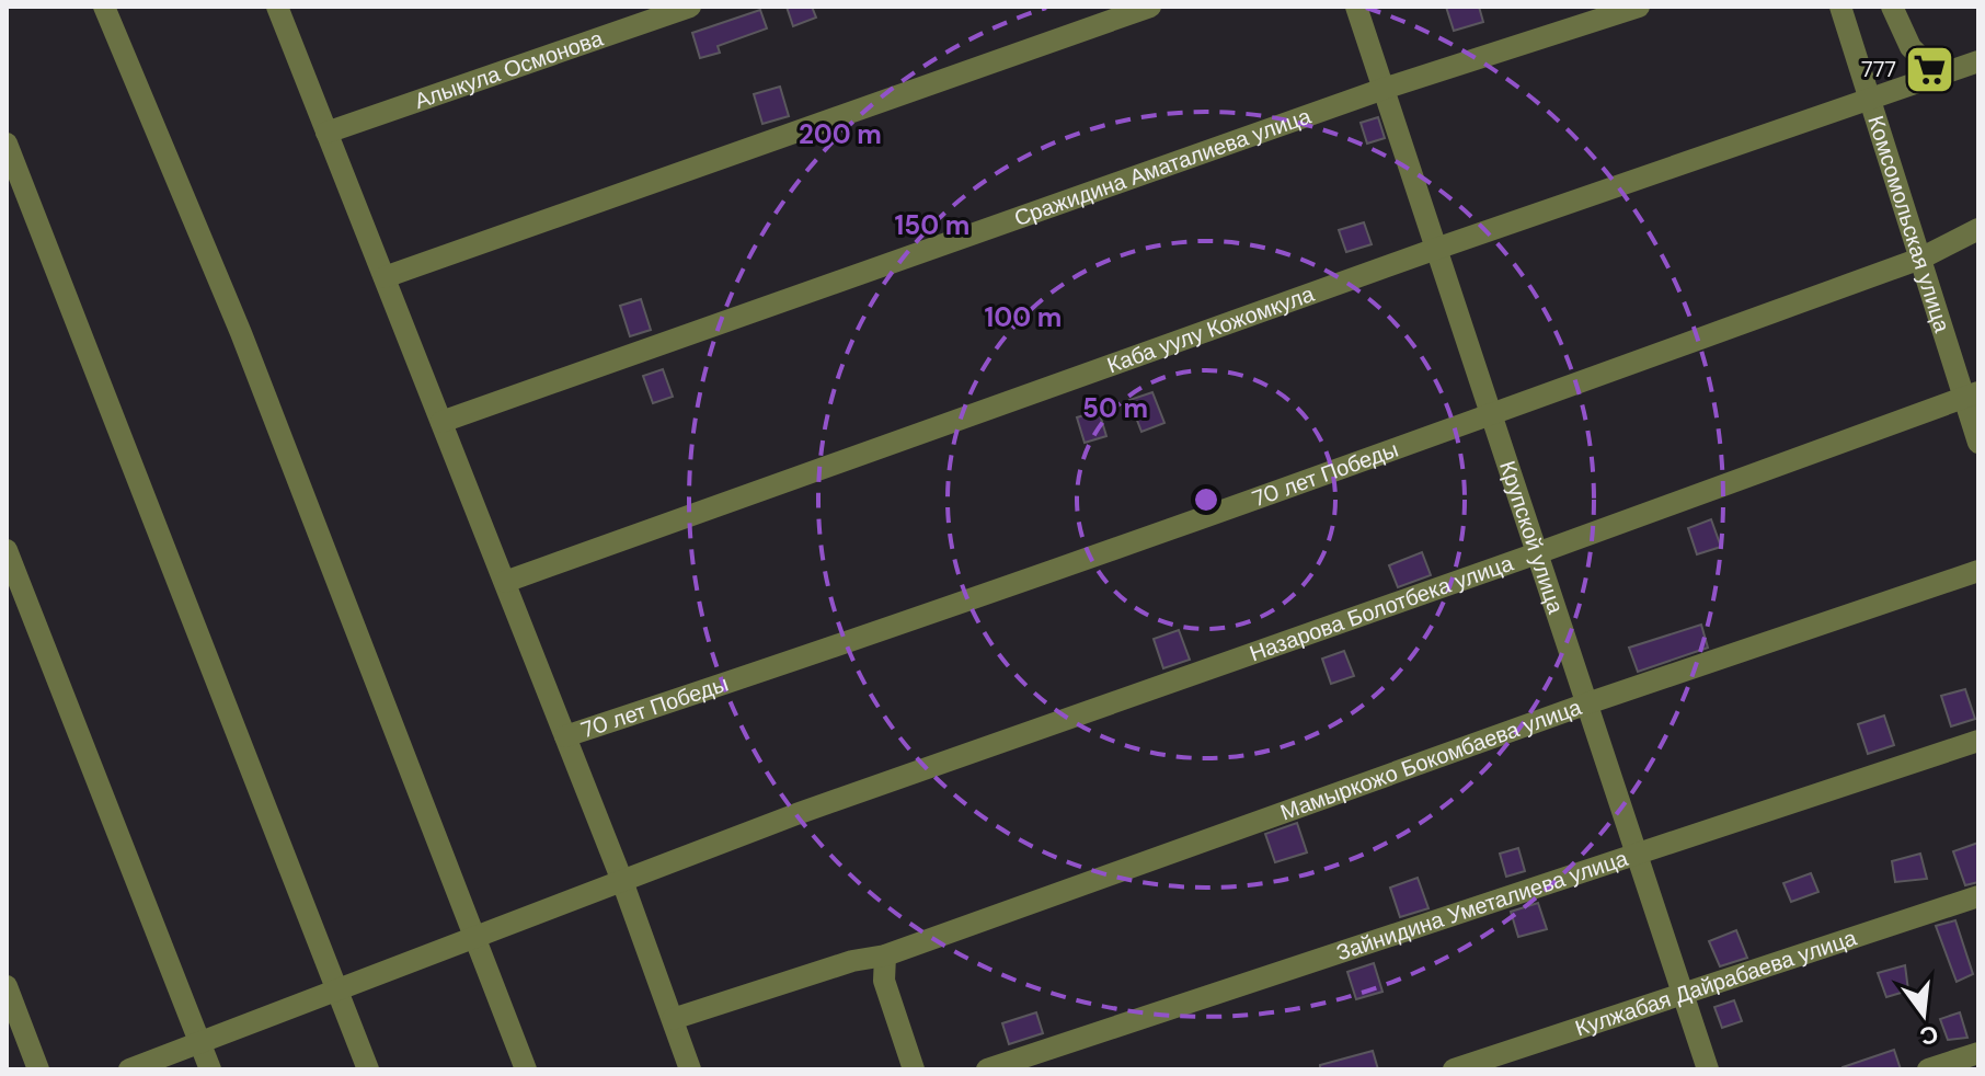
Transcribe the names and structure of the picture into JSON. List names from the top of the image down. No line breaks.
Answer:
{"streets":{"street":["Алыкула Осмонова","Сражидина Аматалиева улица","Комсомольская улица","Каба уулу Кожомкула","70 лет Победы","Крупской улица","Назарова Болотбека улица","Мамыркожо Бокомбаева улица","Зайнидина Уметалиева улица","Кулжабая Дайрабаева улица"]},"crossings":[["Сражидина Аматалиева улица","Крупской улица"],["Комсомольская улица","Каба уулу Кожомкула"],["Комсомольская улица","70 лет Победы"],["Комсомольская улица","Назарова Болотбека улица"],["Каба уулу Кожомкула","Крупской улица"],["70 лет Победы","Крупской улица"],["Крупской улица","Назарова Болотбека улица"],["Крупской улица","Мамыркожо Бокомбаева улица"],["Крупской улица","Зайнидина Уметалиева улица"],["Крупской улица","Кулжабая Дайрабаева улица"]],"places":{"supermarket":["777"]},"north":"bottom","rings":["200 m","150 m","100 m","50 m"]}
